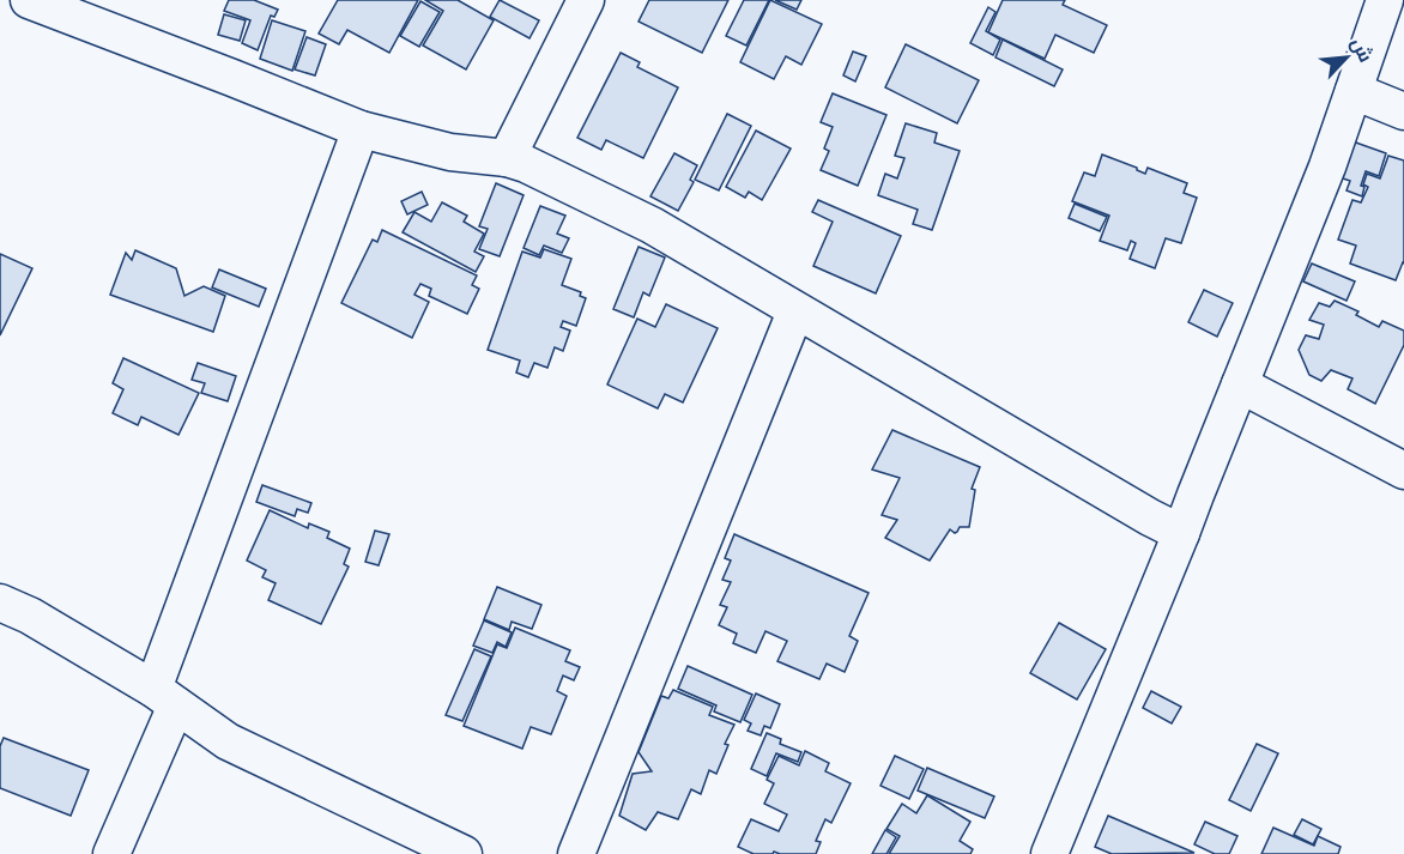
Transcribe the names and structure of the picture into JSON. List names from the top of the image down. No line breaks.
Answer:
{"north":"top right"}
